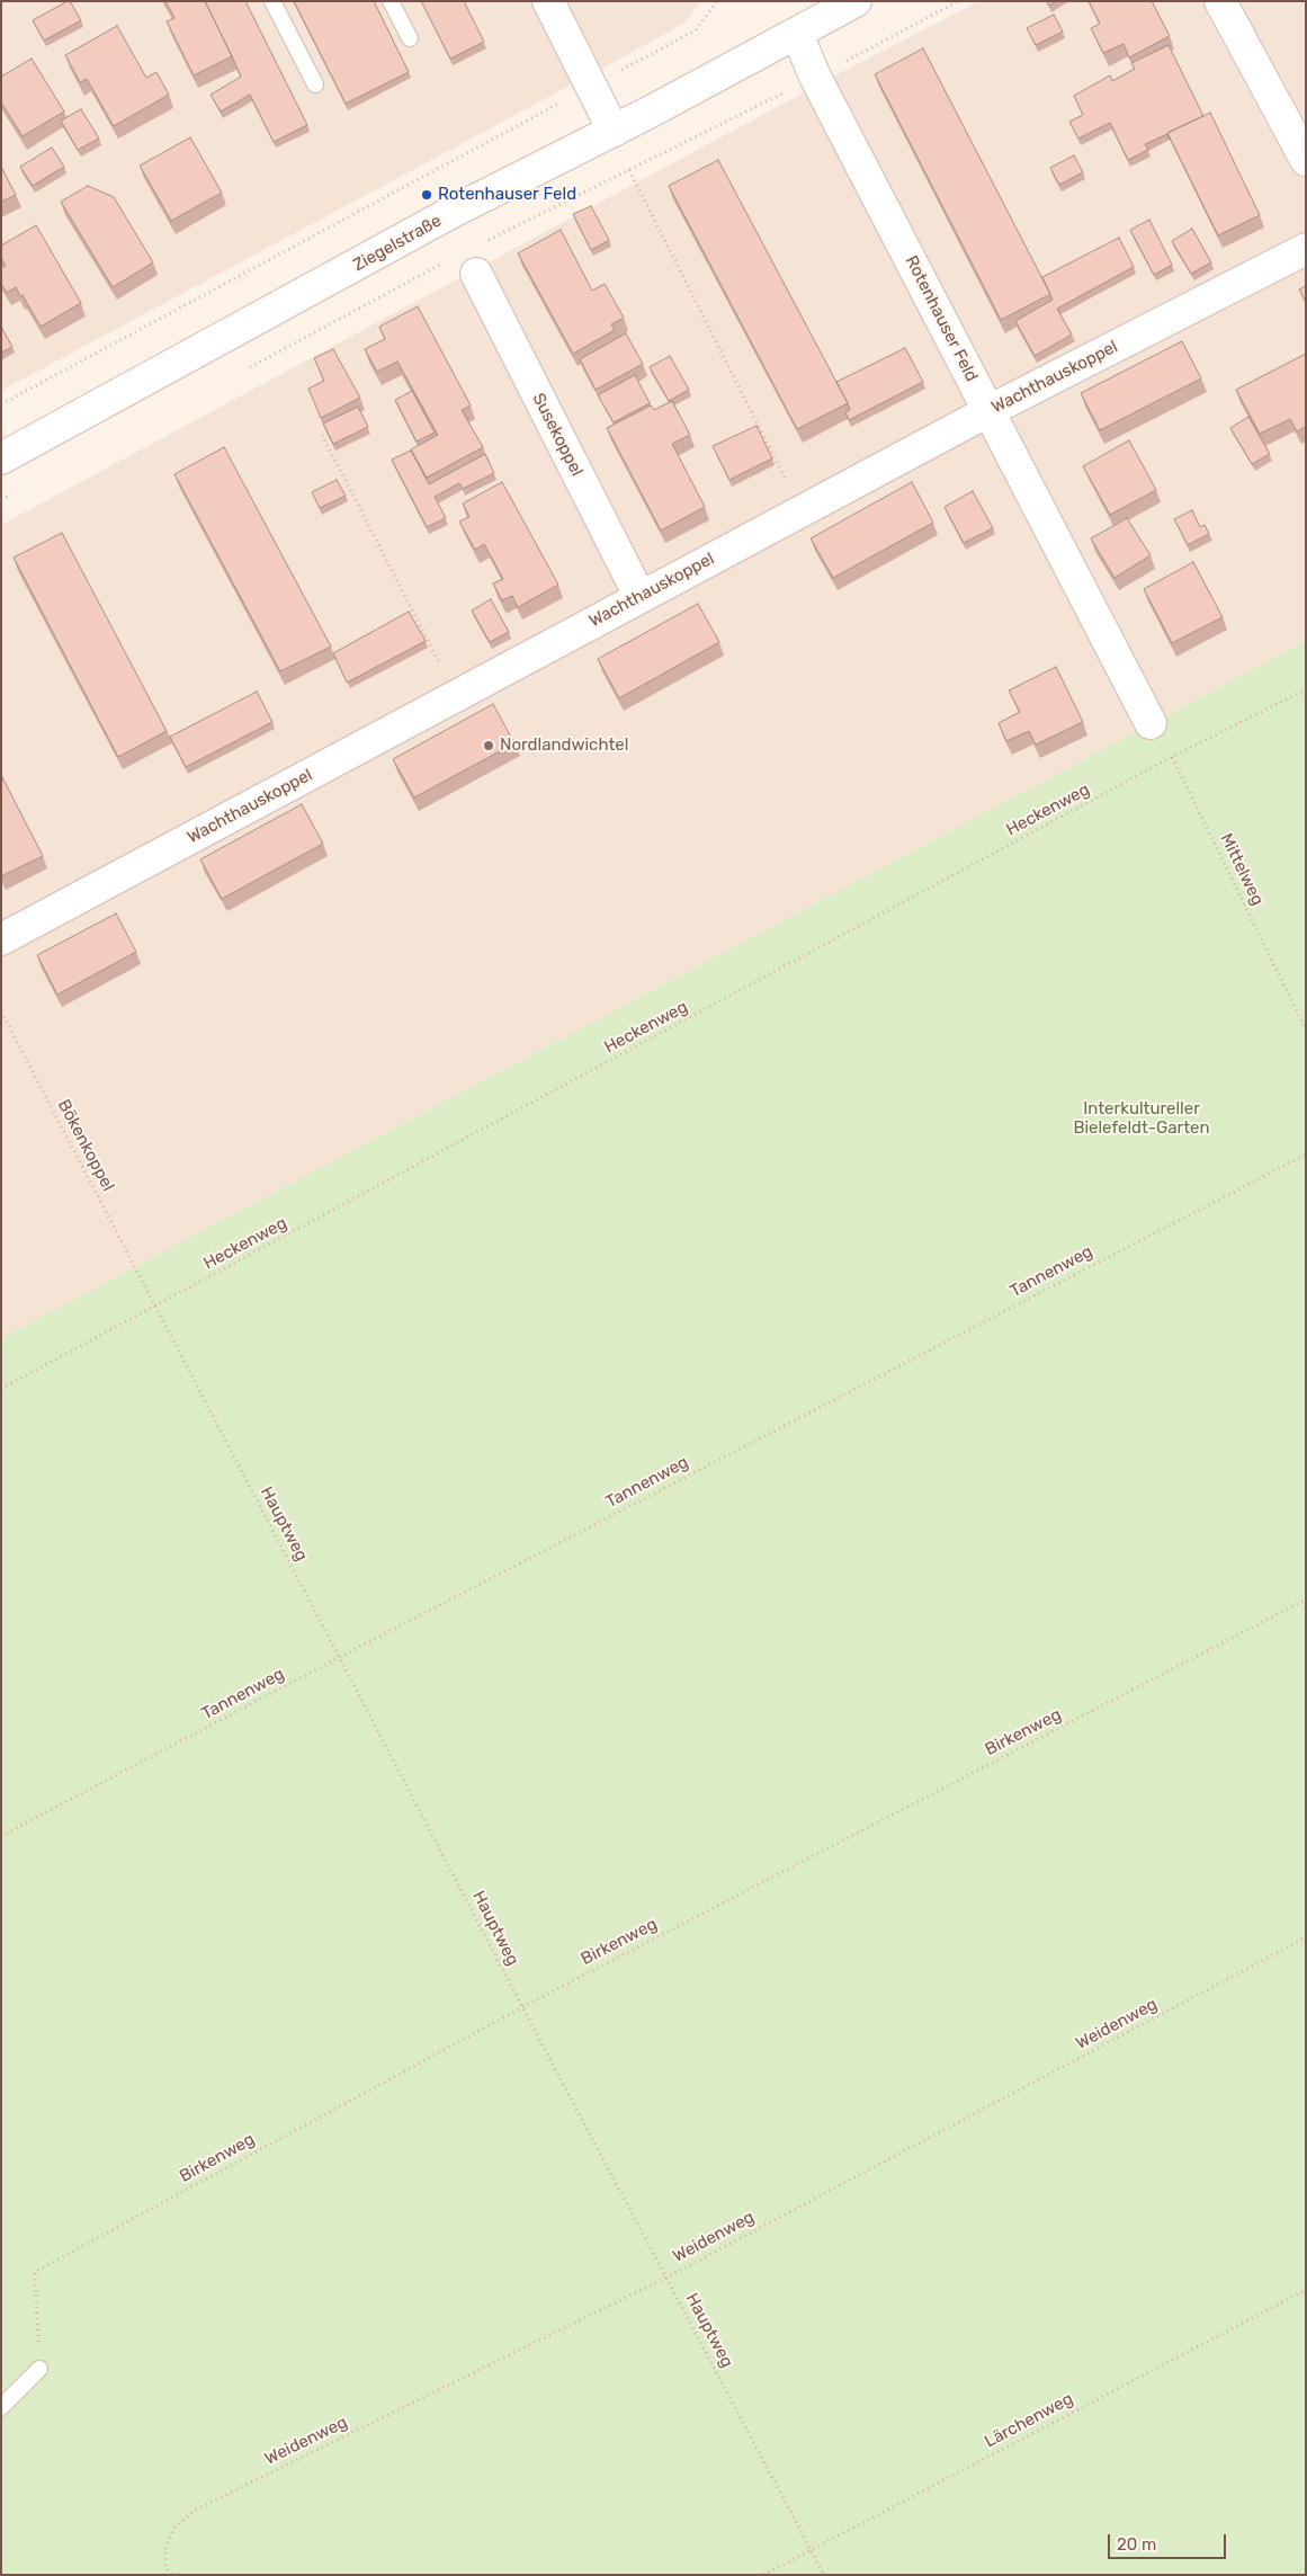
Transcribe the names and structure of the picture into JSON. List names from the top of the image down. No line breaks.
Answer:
{"streets":{"street":["Ziegelstraße","Rotenhauser Feld","Wachthauskoppel","Susekoppel"],"path":["Heckenweg","Mittelweg","Bökenkoppel","Tannenweg","Hauptweg","Birkenweg","Weidenweg","Lärchenweg"]},"crossings":[["Ziegelstraße","Rotenhauser Feld"],["Rotenhauser Feld","Wachthauskoppel"],["Rotenhauser Feld","Mittelweg"],["Wachthauskoppel","Susekoppel"],["Heckenweg","Mittelweg"],["Heckenweg","Hauptweg"],["Bökenkoppel","Hauptweg"],["Tannenweg","Hauptweg"],["Hauptweg","Birkenweg"],["Hauptweg","Weidenweg"],["Hauptweg","Lärchenweg"]],"parks":["Interkultureller Bielefeldt-Garten"],"places":["Rotenhauser Feld","Nordlandwichtel"],"scale_bar":"20 m"}
